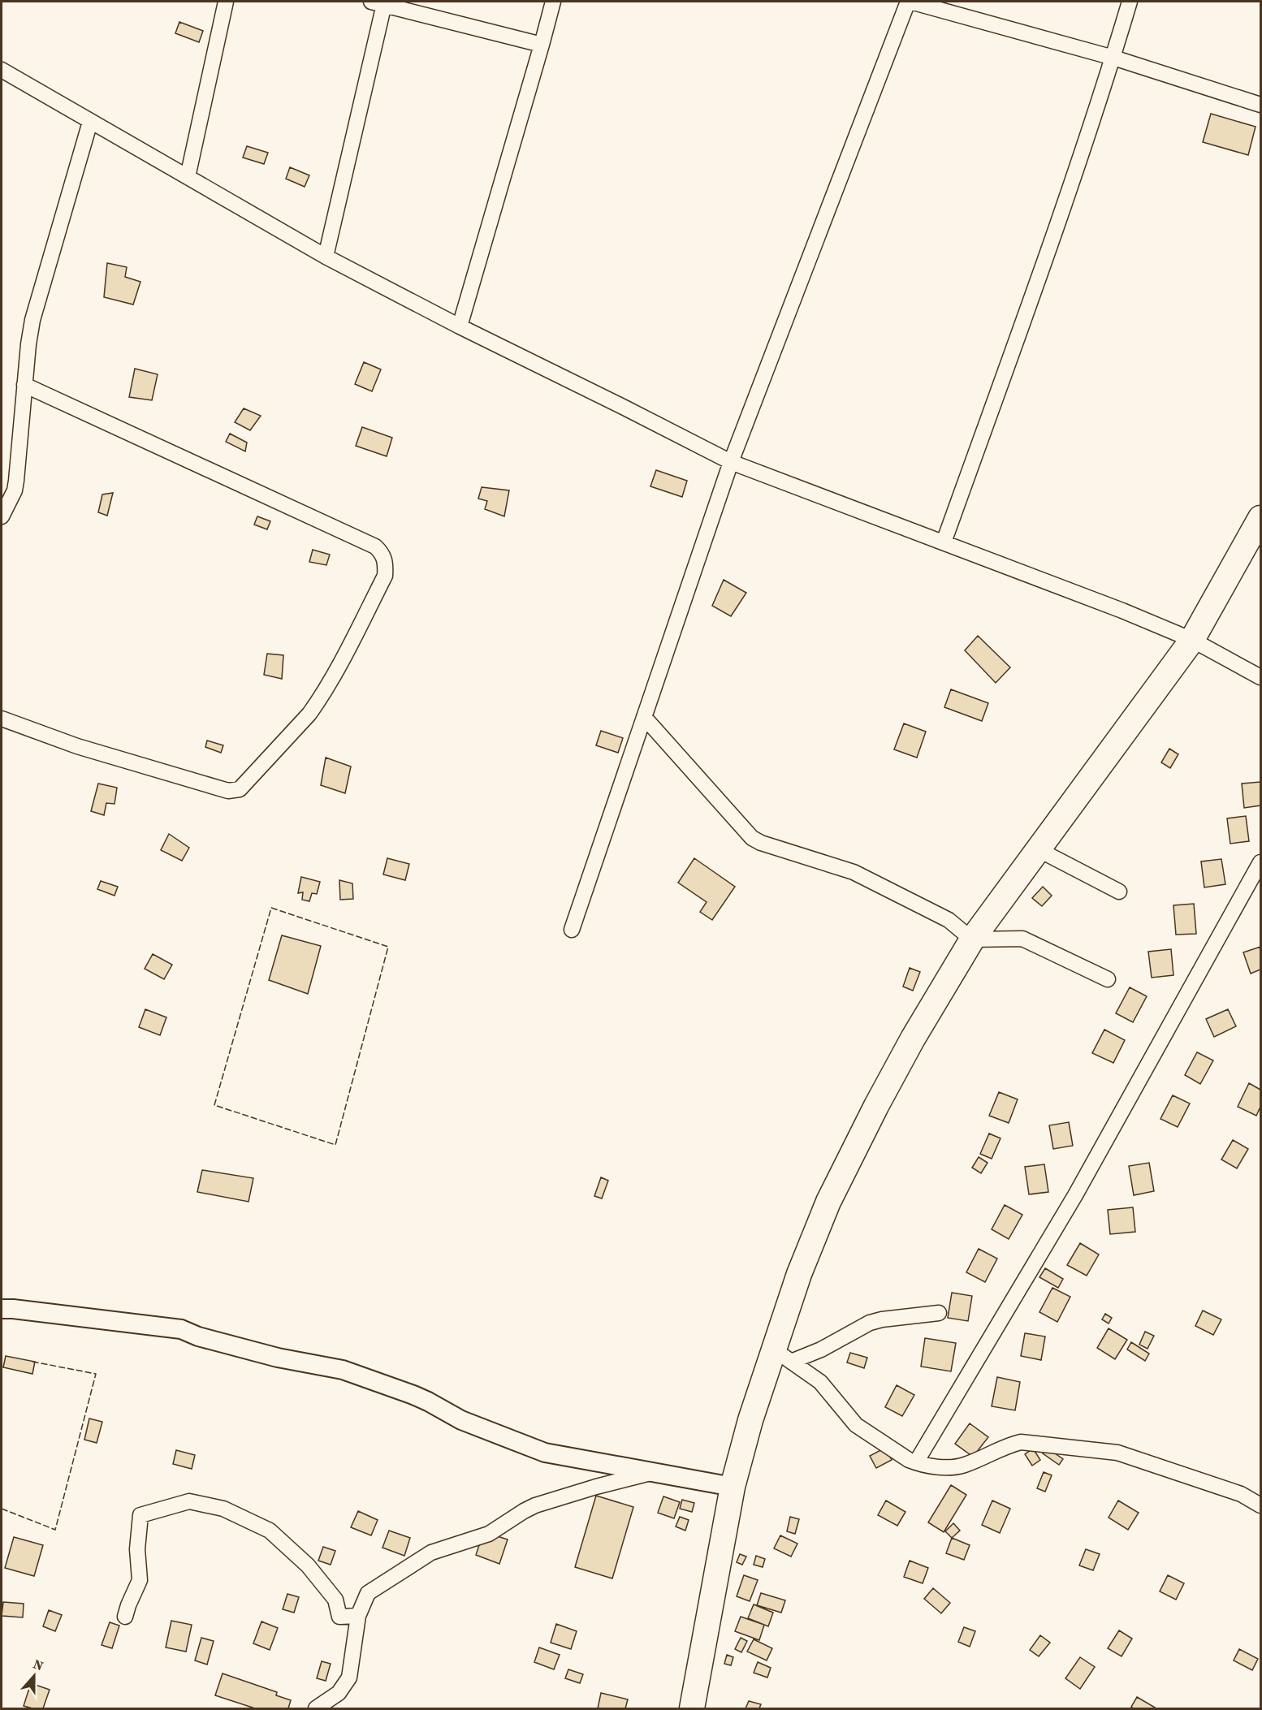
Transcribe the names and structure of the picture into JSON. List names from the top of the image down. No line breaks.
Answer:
{"north":"top"}
